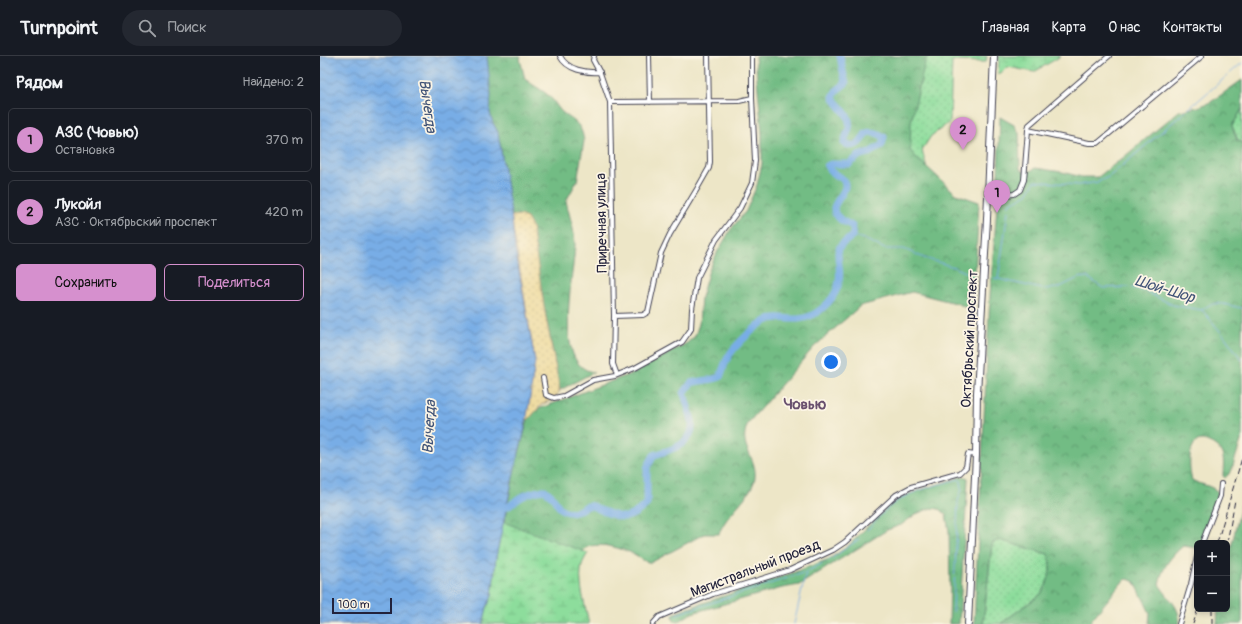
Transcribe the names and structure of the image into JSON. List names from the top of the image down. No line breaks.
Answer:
{"streets":{"main road":["Октябрьский проспект"],"street":["Приречная улица","Магистральный проезд"]},"crossings":[["Октябрьский проспект","Магистральный проезд"]],"districts":["Човью"],"water":["Вычегда","Шой-Шор"],"scale_bar":"100 m","page":{"header":"Turnpoint","search":"Поиск","nav":["Главная","Карта","О нас","Контакты"],"heading":["Рядом","Найдено: 2"],"list":[{"mark":"1","name":"АЗС (Човью)","note":"Остановка","value":"370 m"},{"mark":"2","name":"Лукойл","note":"АЗС · Октябрьский проспект","value":"420 m"}],"pins":["2","1"],"buttons":["Сохранить","Поделиться"],"map_buttons":["+","−"],"scale":"100 m"}}
